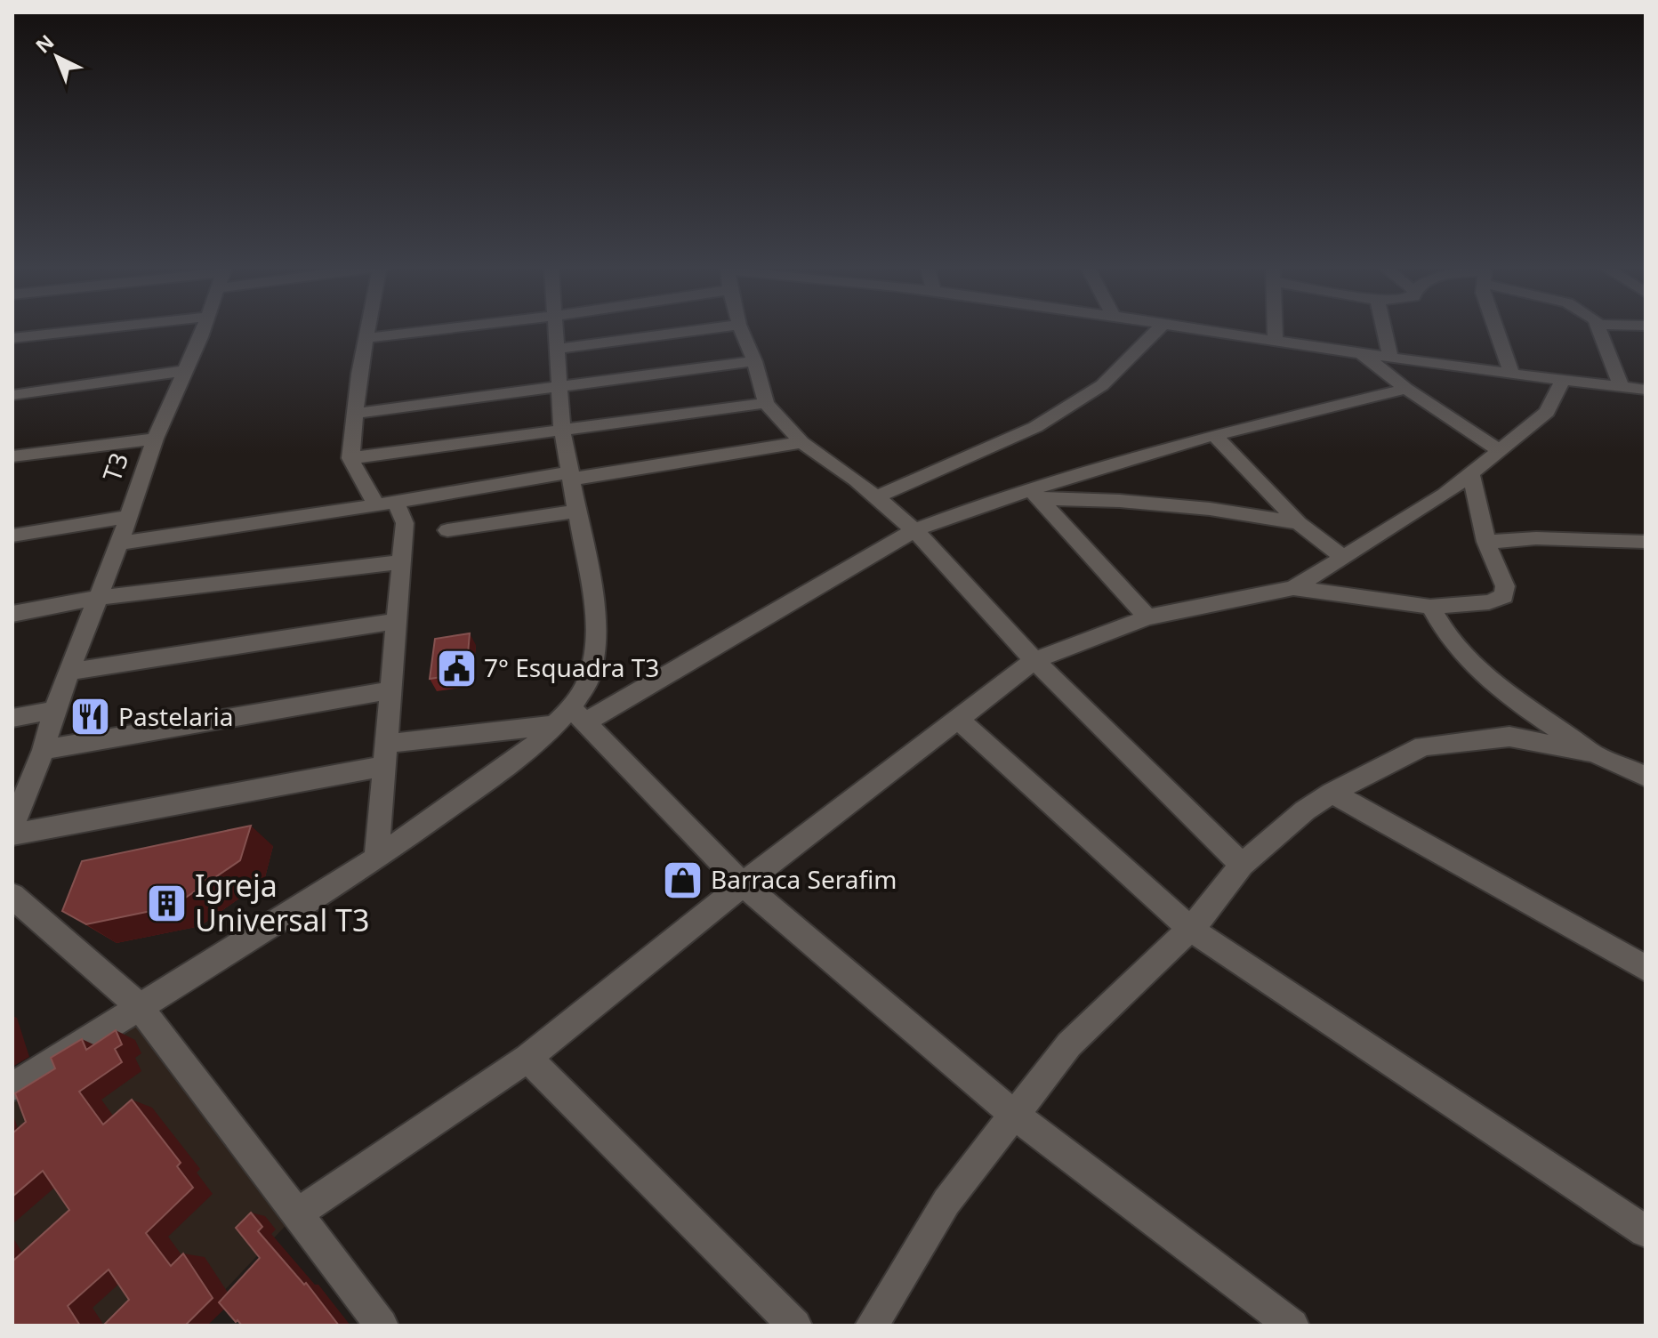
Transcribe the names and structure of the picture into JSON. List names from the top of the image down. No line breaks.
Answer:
{"streets":{"street":["T3"]},"places":{"public building":["7° Esquadra T3"],"restaurant":["Pastelaria"],"shop":["Barraca Serafim"],"building":["Igreja Universal T3"]},"north":"top left"}
